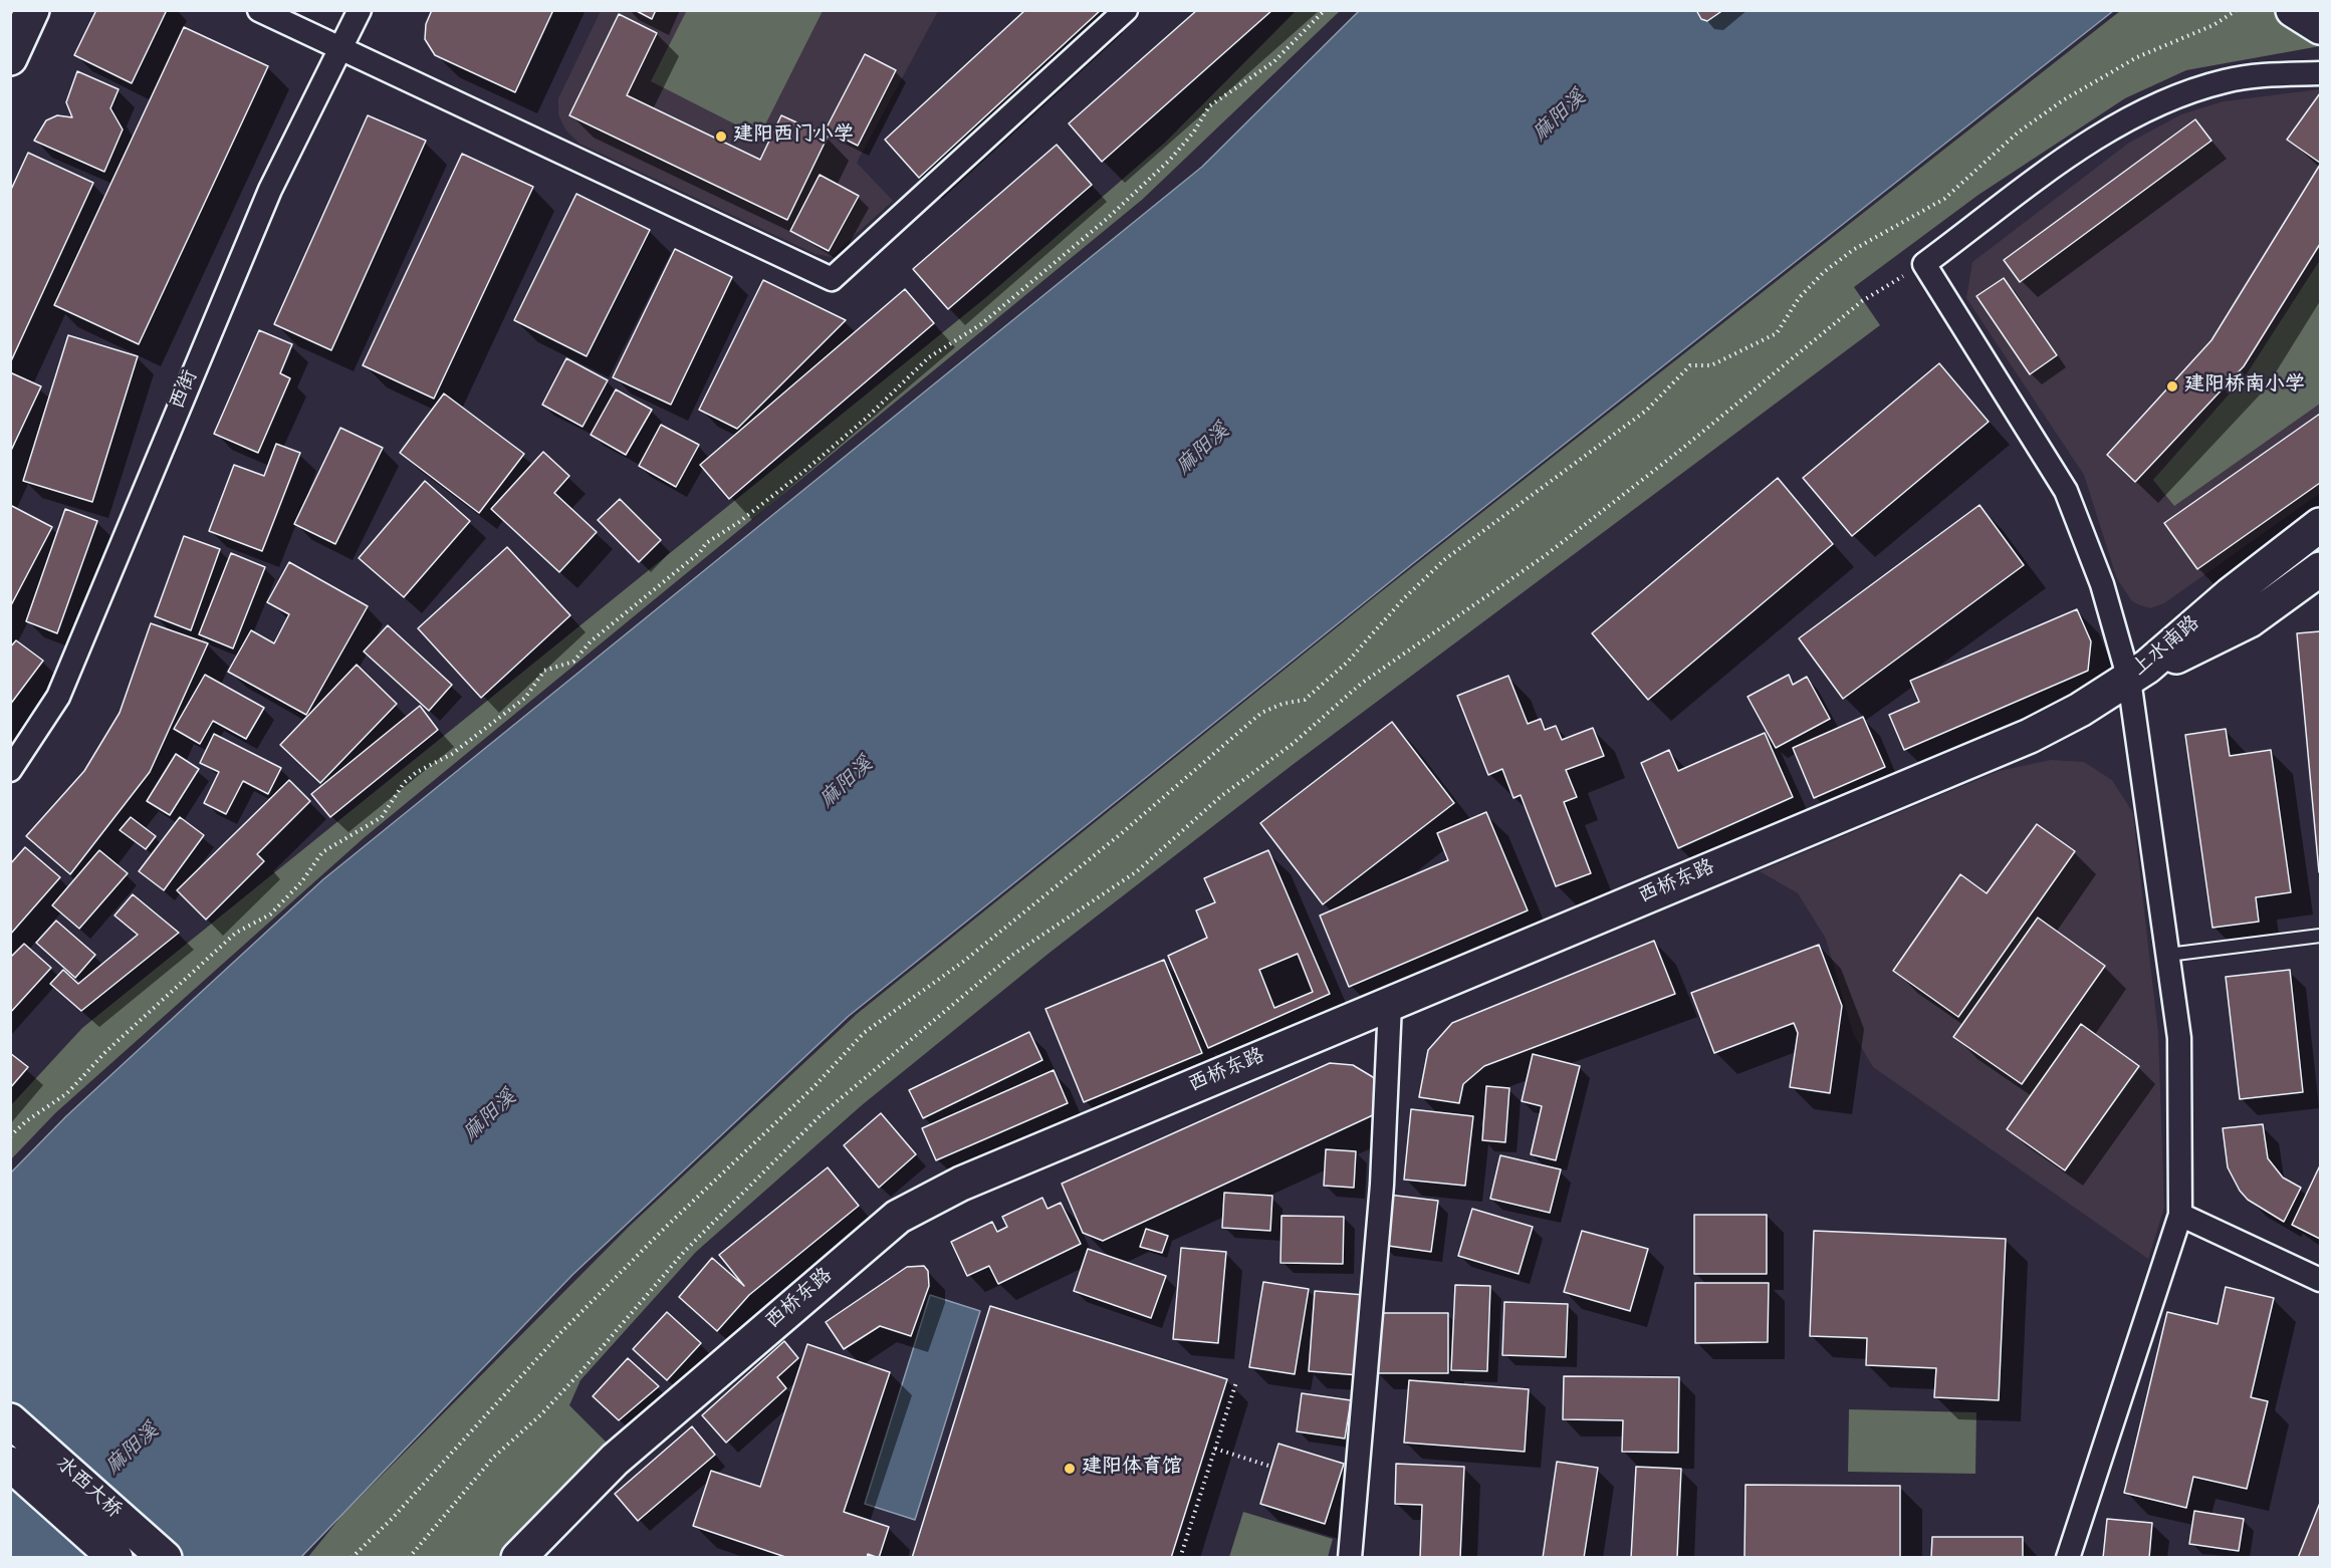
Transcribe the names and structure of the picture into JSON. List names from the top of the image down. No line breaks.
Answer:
{"streets":{"main road":["上水南路","西桥东路","水西大桥"],"street":["西街"]},"crossings":[["上水南路","西桥东路"]],"water":["麻阳溪"],"places":["建阳西门小学","建阳桥南小学","建阳体育馆"]}
